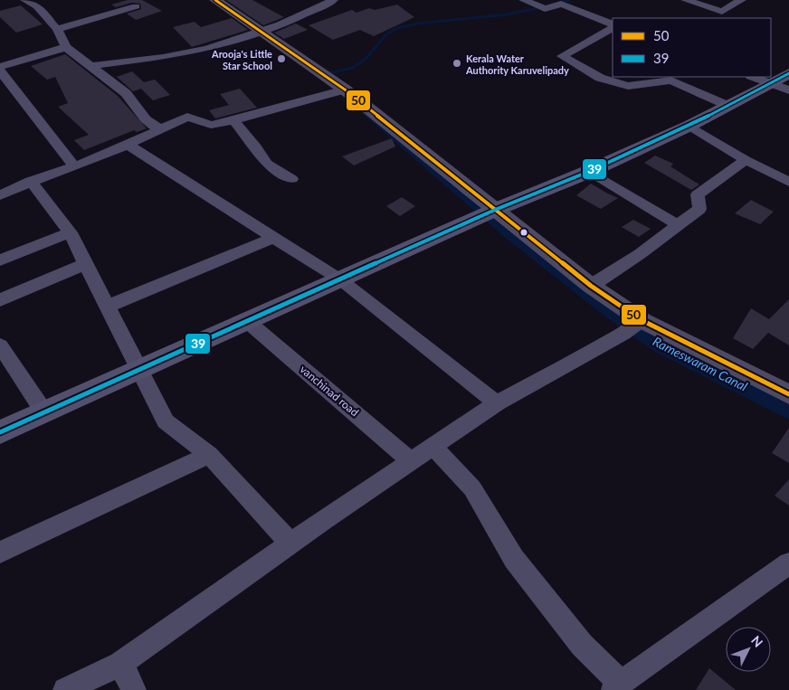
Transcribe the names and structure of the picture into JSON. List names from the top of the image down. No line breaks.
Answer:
{"streets":{"street":["vanchinad road"]},"water":["Rameswaram Canal"],"places":["Arooja's Little Star School","Kerala Water Authority Karuvelipady"],"lines":["transit line 50","transit line 39"],"legend":["50","39"],"north":"top right"}
